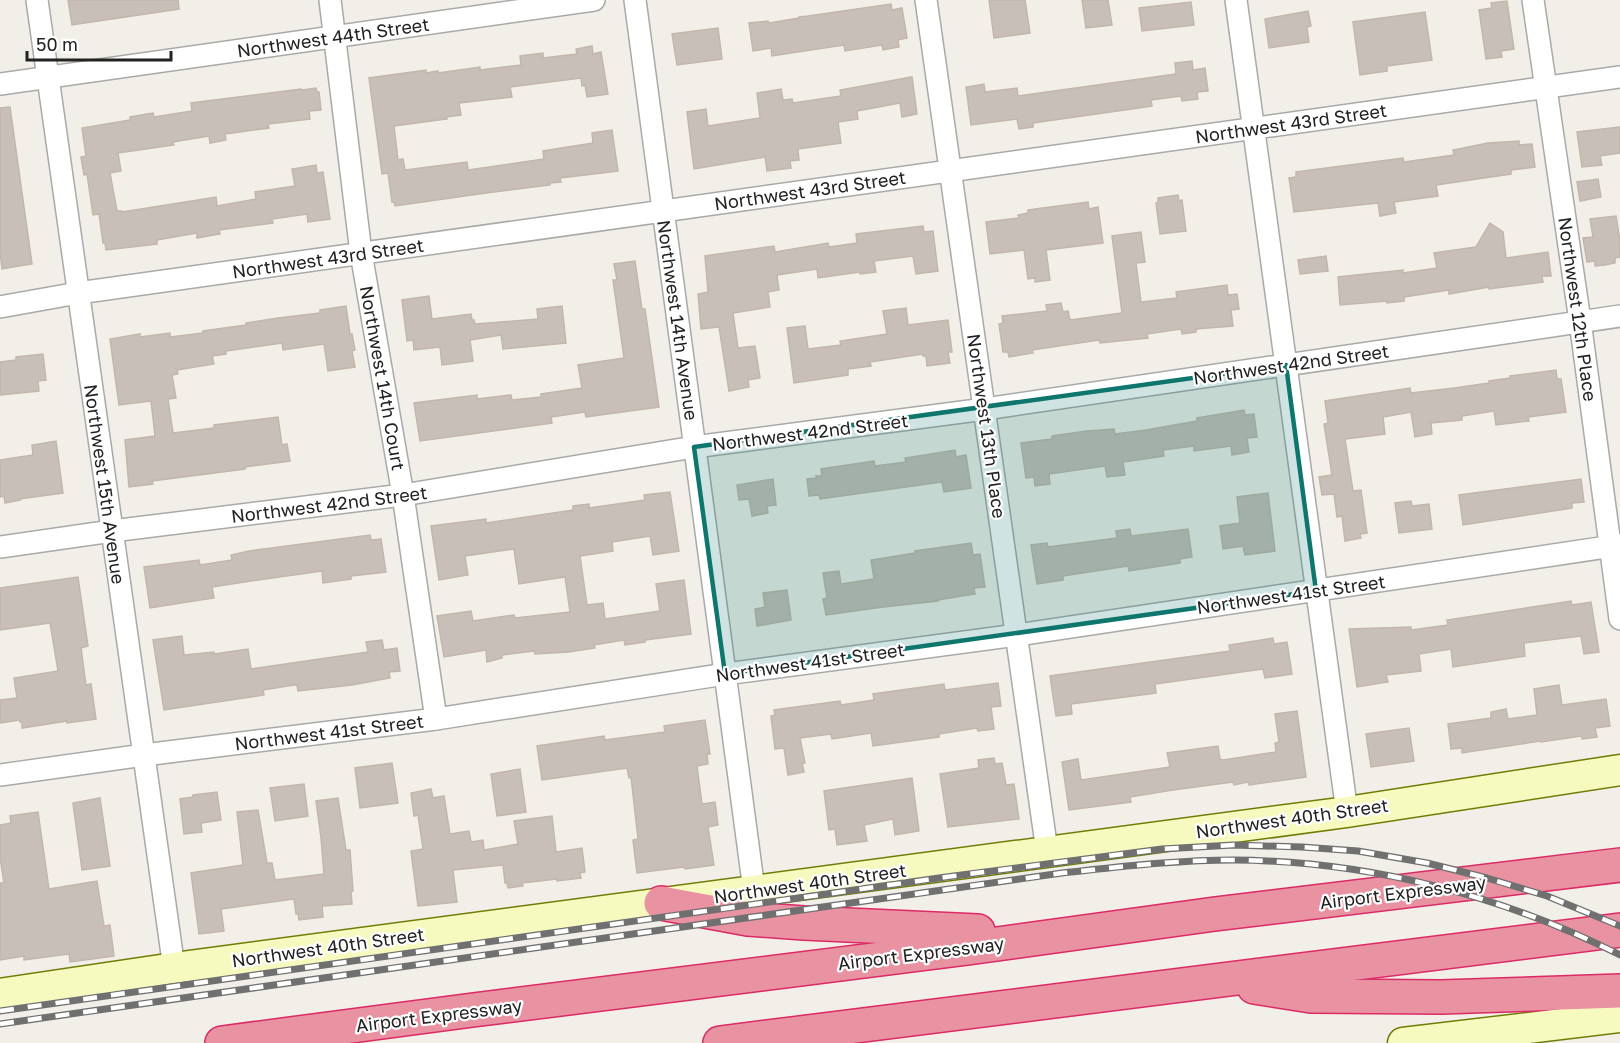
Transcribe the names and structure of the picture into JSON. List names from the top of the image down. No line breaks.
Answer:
{"streets":{"highway":["Airport Expressway"],"main road":["Northwest 40th Street"],"street":["Northwest 44th Street","Northwest 43rd Street","Northwest 12th Place","Northwest 14th Avenue","Northwest 42nd Street","Northwest 14th Court","Northwest 13th Place","Northwest 15th Avenue","Northwest 41st Street"]},"crossings":[["Northwest 44th Street","Northwest 14th Court"],["Northwest 44th Street","Northwest 15th Avenue"],["Northwest 43rd Street","Northwest 12th Place"],["Northwest 43rd Street","Northwest 14th Avenue"],["Northwest 43rd Street","Northwest 14th Court"],["Northwest 43rd Street","Northwest 13th Place"],["Northwest 43rd Street","Northwest 15th Avenue"],["Northwest 12th Place","Northwest 42nd Street"],["Northwest 12th Place","Northwest 41st Street"],["Northwest 14th Avenue","Northwest 42nd Street"],["Northwest 14th Avenue","Northwest 41st Street"],["Northwest 14th Avenue","Northwest 40th Street"],["Northwest 42nd Street","Northwest 14th Court"],["Northwest 42nd Street","Northwest 13th Place"],["Northwest 42nd Street","Northwest 15th Avenue"],["Northwest 14th Court","Northwest 41st Street"],["Northwest 13th Place","Northwest 41st Street"],["Northwest 13th Place","Northwest 40th Street"],["Northwest 15th Avenue","Northwest 41st Street"],["Northwest 15th Avenue","Northwest 40th Street"]],"scale_bar":"50 m"}
